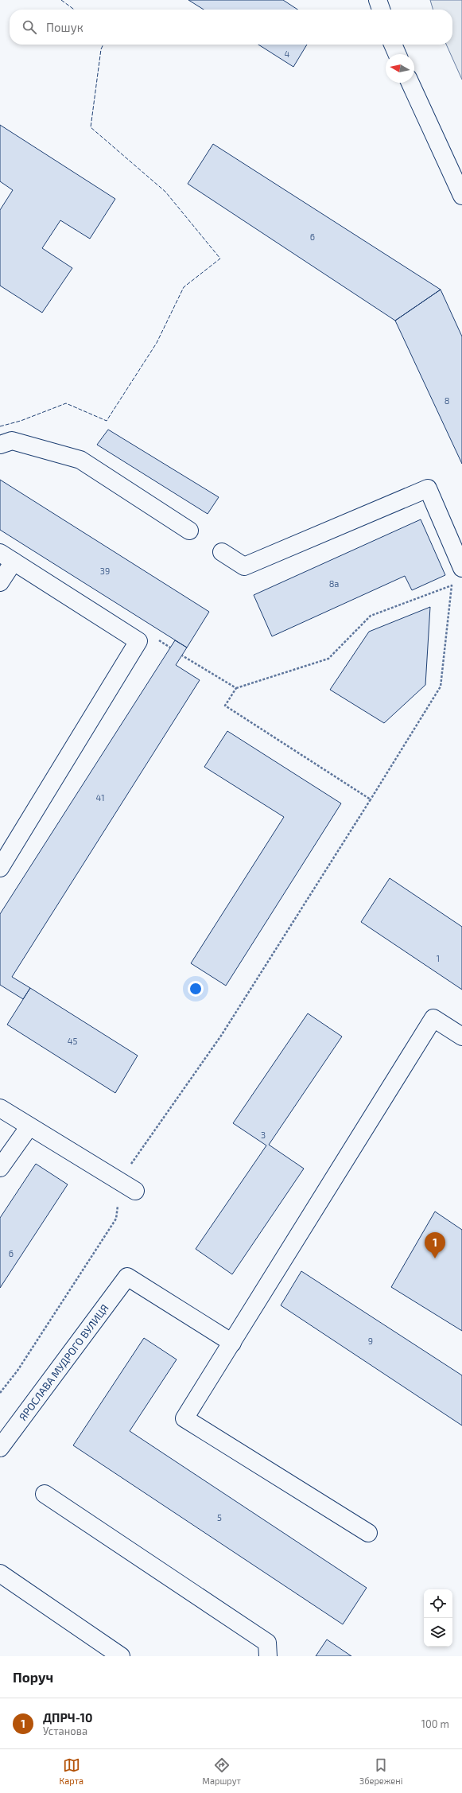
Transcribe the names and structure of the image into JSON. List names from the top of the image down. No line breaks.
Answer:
{"streets":{"street":["ЯРОСЛАВА МУДРОГО ВУЛИЦЯ"]},"house_numbers":["4","6","8","39","8а","41","1","45","3","6","9","5"],"north":"left","page":{"search":"Пошук","pins":"1","heading":"Поруч","list":[{"mark":"1","name":"ДПРЧ-10","note":"Установа","value":"100 m"}],"nav":["Карта","Маршрут","Збережені"]}}
